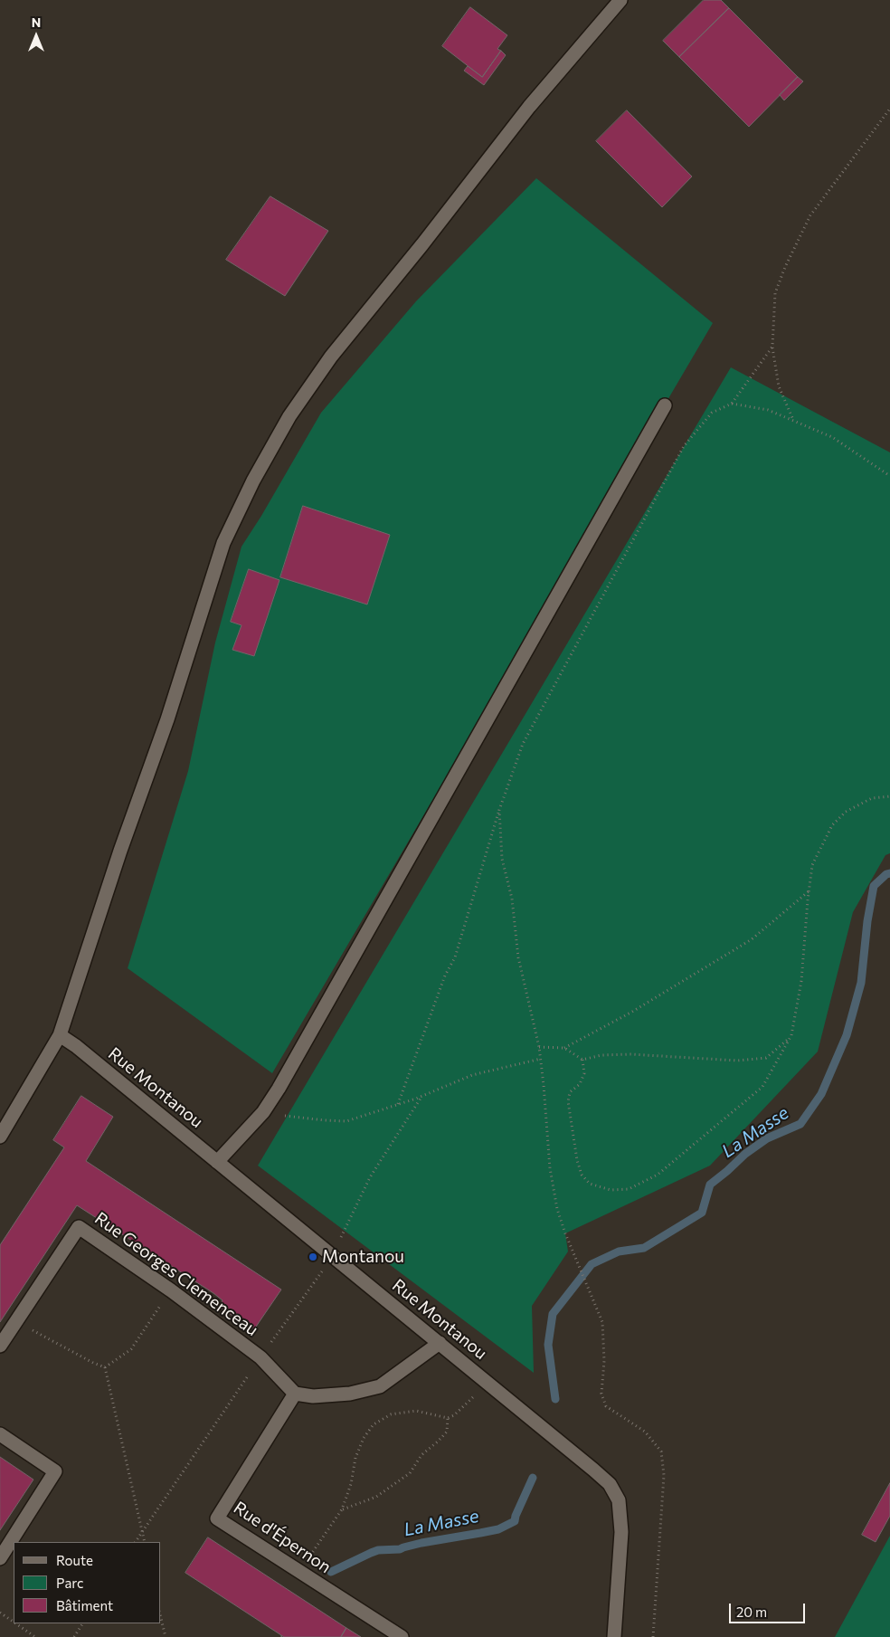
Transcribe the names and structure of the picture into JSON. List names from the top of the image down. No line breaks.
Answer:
{"streets":{"street":["Rue Montanou","Rue Georges Clemenceau","Rue d'Épernon"]},"crossings":[["Rue Georges Clemenceau","Rue d'Épernon"]],"water":["La Masse"],"places":["Montanou"],"legend":["Route","Parc","Bâtiment"],"scale_bar":"20 m","north":"top"}
